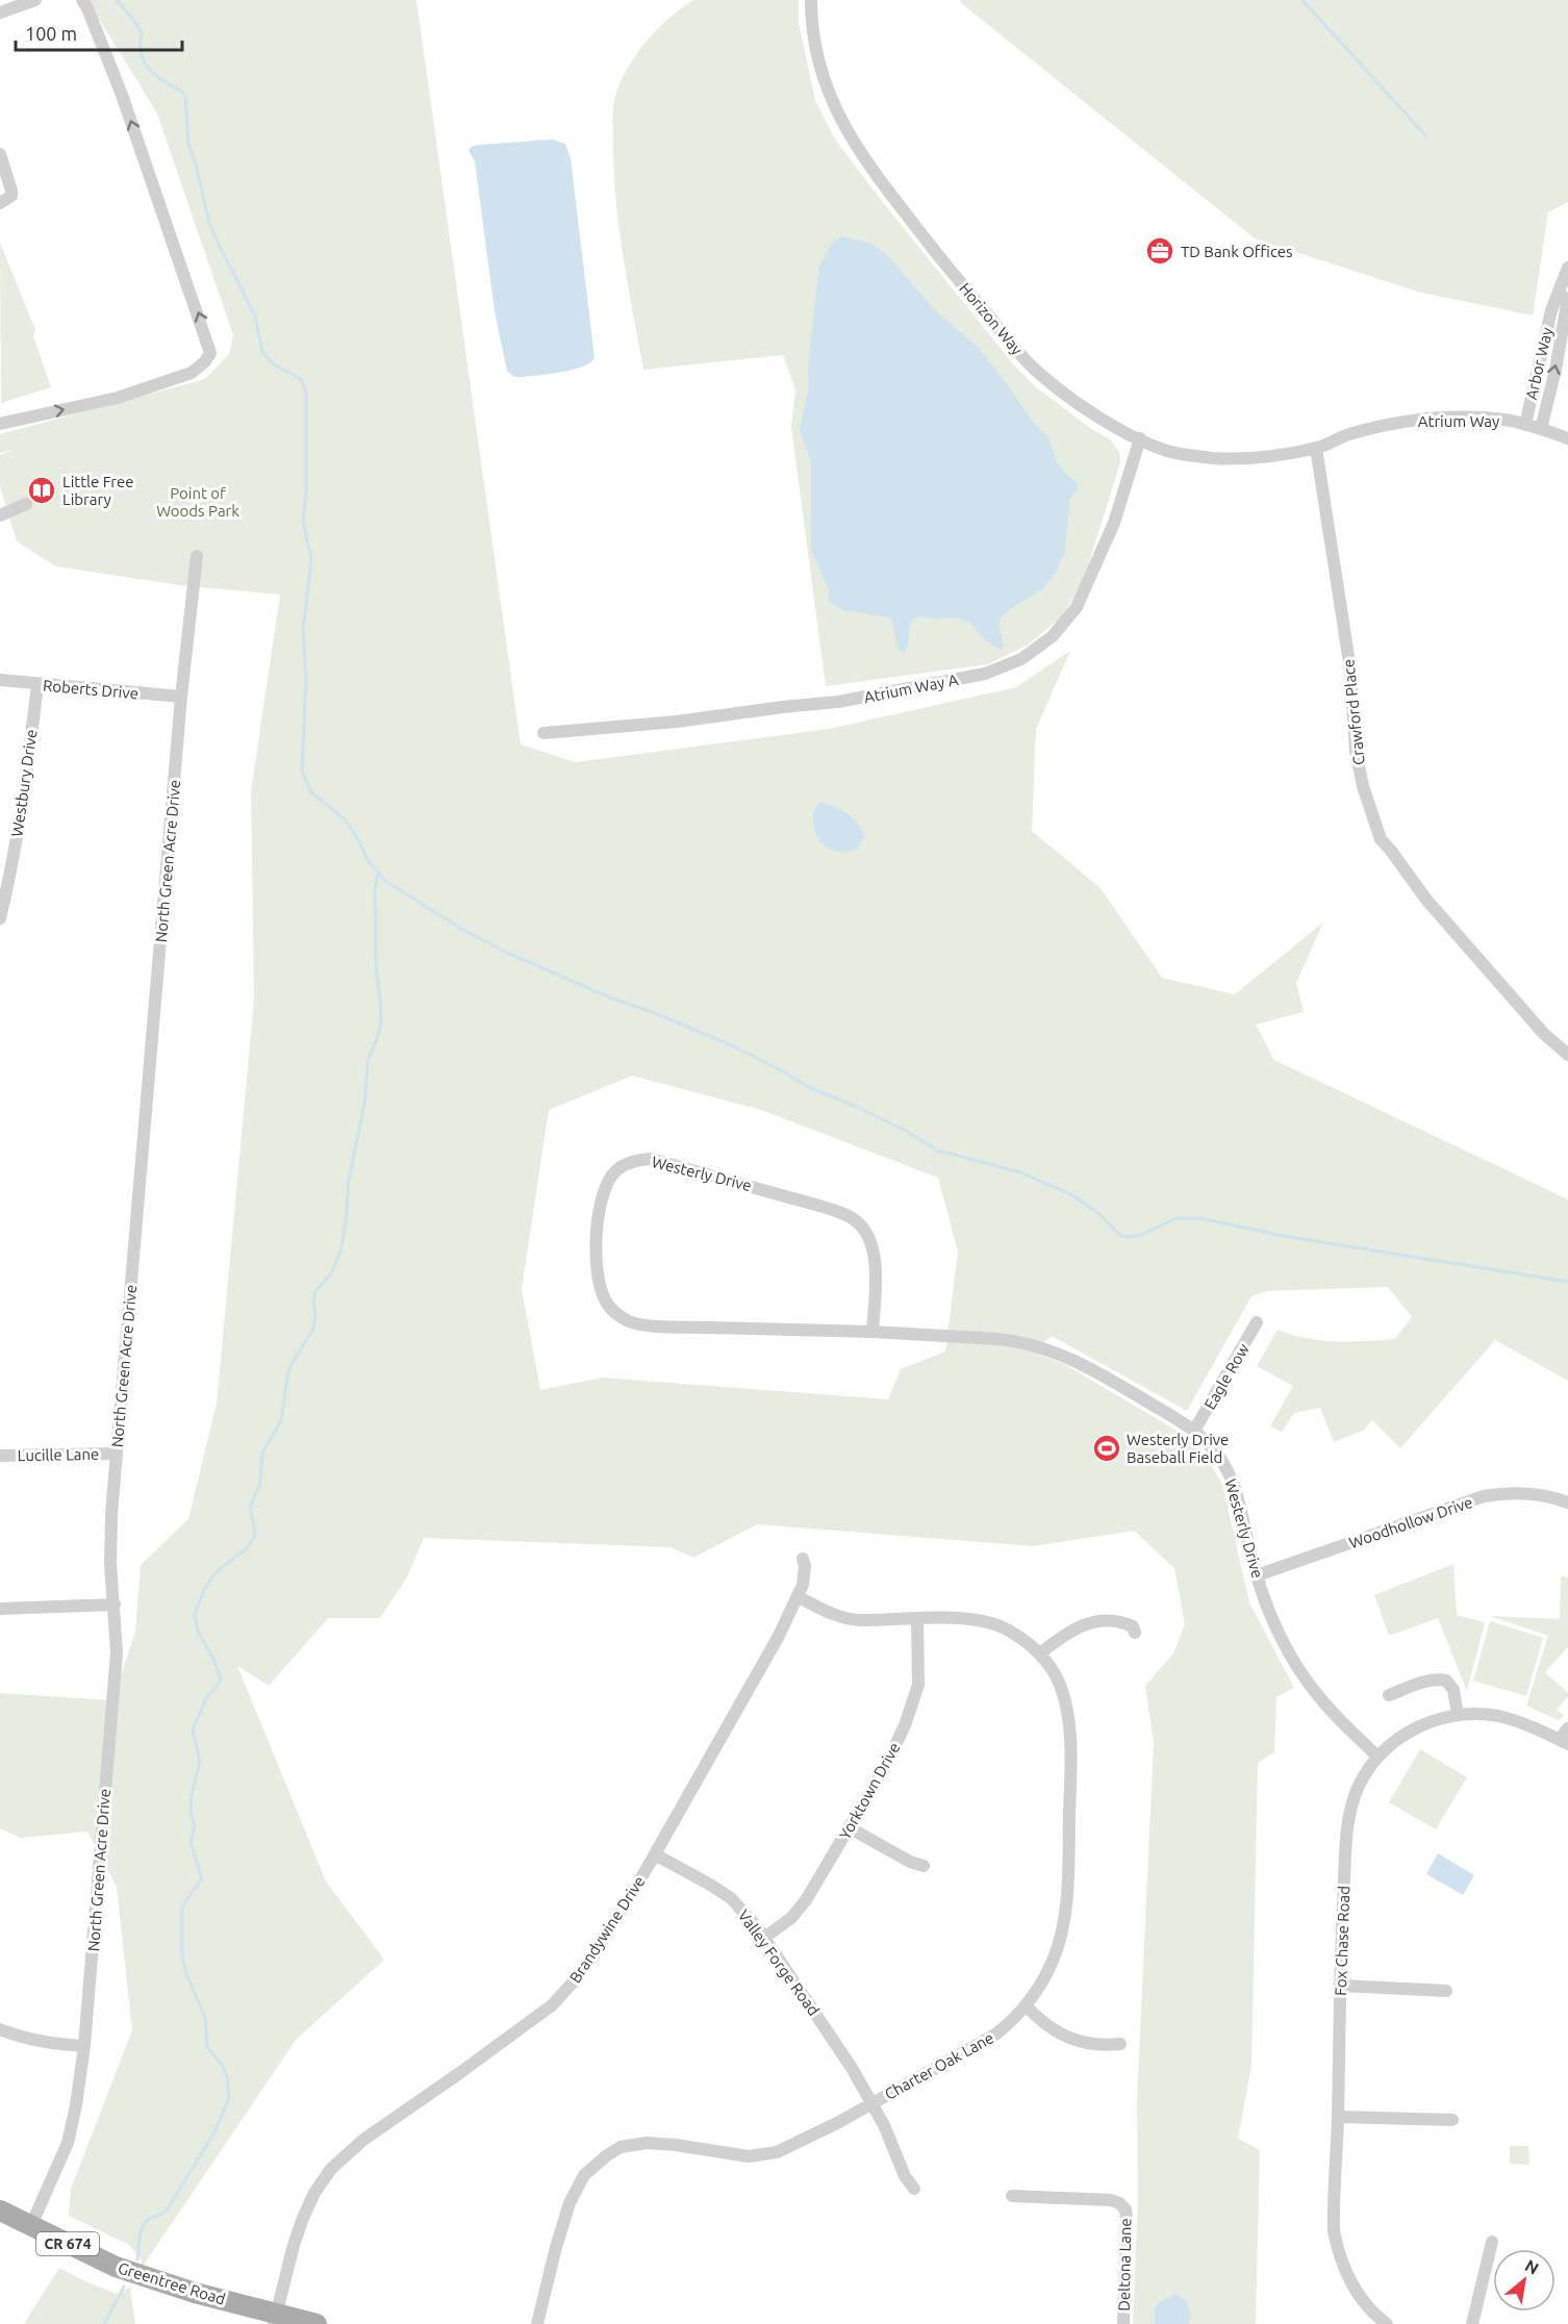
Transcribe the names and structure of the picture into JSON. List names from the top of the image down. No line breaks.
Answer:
{"streets":{"main road":["CR 674","Greentree Road"],"street":["Horizon Way","Arbor Way","Atrium Way","Atrium Way A","Roberts Drive","Crawford Place","Westbury Drive","North Green Acre Drive","Westerly Drive","Eagle Row","Lucille Lane","Woodhollow Drive","Yorktown Drive","Brandywine Drive","Fox Chase Road","Valley Forge Road","Charter Oak Lane","Deltona Lane"]},"crossings":[["Horizon Way","Atrium Way"],["Horizon Way","Atrium Way A"],["Horizon Way","Crawford Place"],["Arbor Way","Atrium Way"],["Atrium Way","Crawford Place"],["Roberts Drive","Westbury Drive"],["Roberts Drive","North Green Acre Drive"],["North Green Acre Drive","Lucille Lane"],["North Green Acre Drive","Greentree Road"],["Westerly Drive","Eagle Row"],["Westerly Drive","Woodhollow Drive"],["Westerly Drive","Fox Chase Road"],["Yorktown Drive","Valley Forge Road"],["Yorktown Drive","Charter Oak Lane"],["Brandywine Drive","Valley Forge Road"],["Brandywine Drive","Charter Oak Lane"],["Brandywine Drive","Greentree Road"],["Valley Forge Road","Charter Oak Lane"]],"parks":["Point of Woods Park"],"places":{"office":["TD Bank Offices"],"library":["Little Free Library"],"sports":["Westerly Drive Baseball Field"]},"scale_bar":"100 m","north":"top right"}
